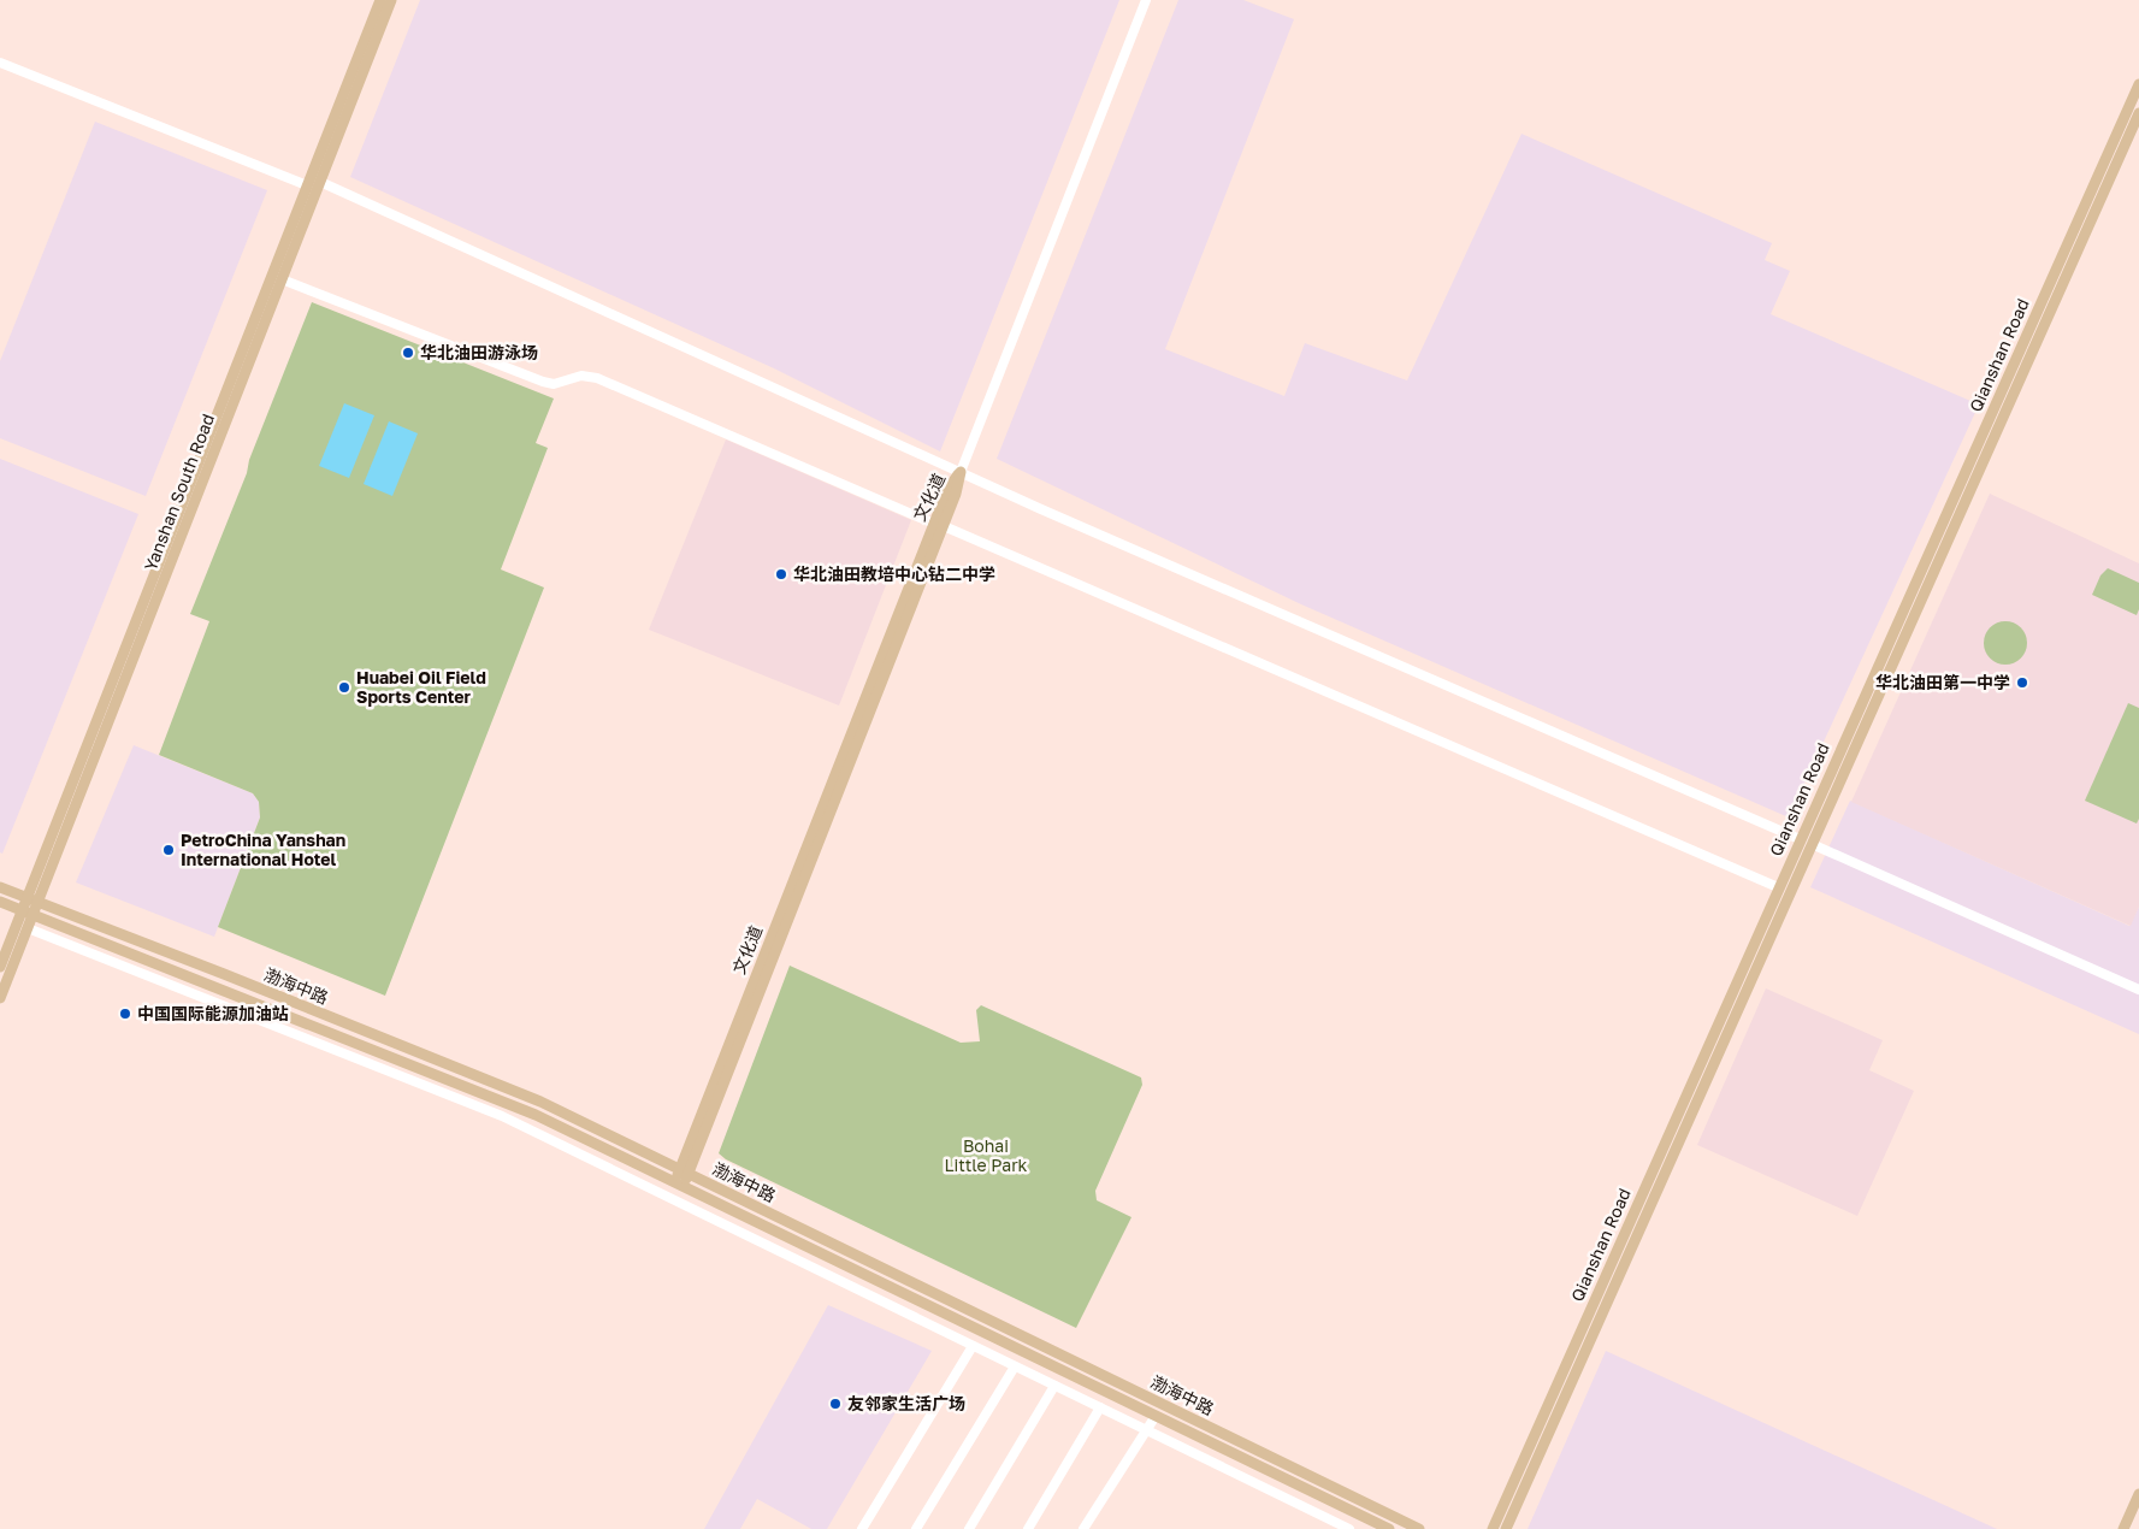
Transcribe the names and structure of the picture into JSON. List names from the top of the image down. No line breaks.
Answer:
{"streets":{"main road":["Qianshan Road","Yanshan South Road","文化道","渤海中路"]},"crossings":[["Yanshan South Road","渤海中路"],["文化道","渤海中路"]],"parks":["Bohai Little Park"],"places":["华北油田游泳场","华北油田教培中心钻二中学","华北油田第一中学","Huabei Oil Field Sports Center","PetroChina Yanshan International Hotel","中国国际能源加油站","友邻家生活广场"]}
